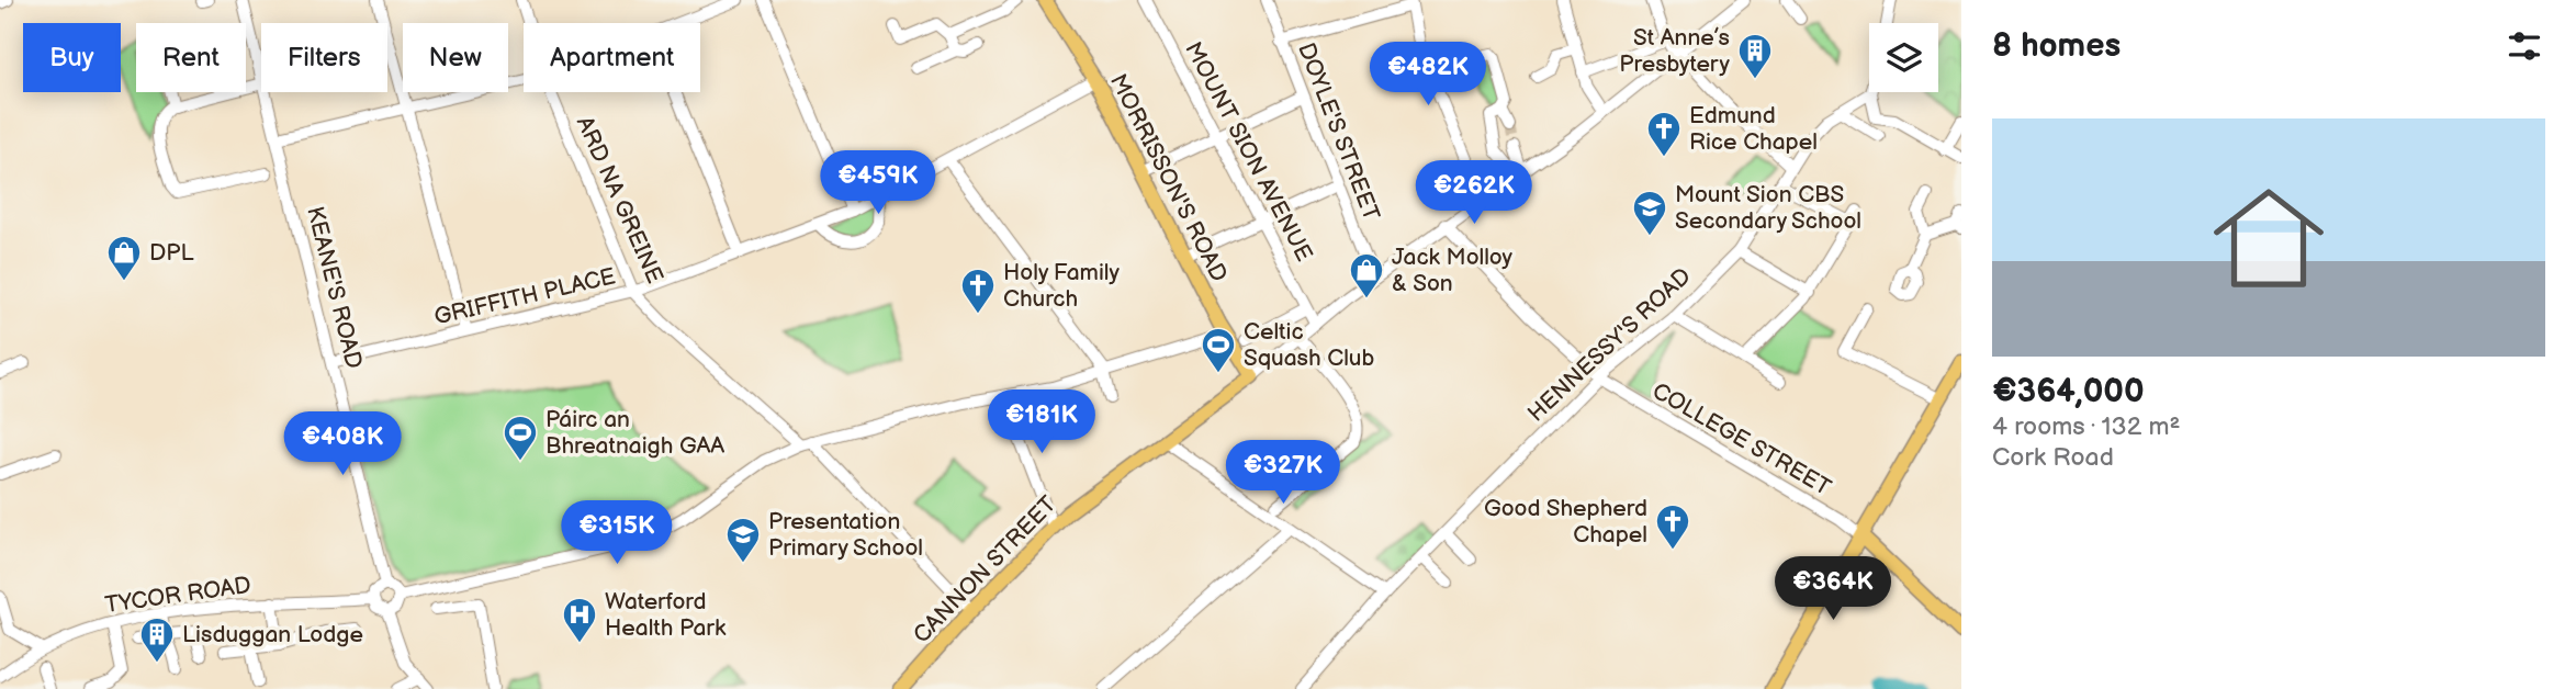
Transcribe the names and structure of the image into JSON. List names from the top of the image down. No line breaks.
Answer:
{"streets":{"main road":["MORRISSON'S ROAD","CANNON STREET"],"street":["DOYLE'S STREET","MOUNT SION AVENUE","ARD NA GREINE","KEANE'S ROAD","GRIFFITH PLACE","HENNESSY'S ROAD","COLLEGE STREET","TYCOR ROAD"]},"crossings":[["MORRISSON'S ROAD","GRIFFITH PLACE"],["MORRISSON'S ROAD","CANNON STREET"],["ARD NA GREINE","GRIFFITH PLACE"],["ARD NA GREINE","CANNON STREET"],["KEANE'S ROAD","GRIFFITH PLACE"],["KEANE'S ROAD","TYCOR ROAD"],["HENNESSY'S ROAD","COLLEGE STREET"]],"places":{"building":["St Anne’s Presbytery","Lisduggan Lodge"],"church":["Edmund Rice Chapel","Holy Family Church","Good Shepherd Chapel"],"school or university":["Mount Sion CBS Secondary School","Presentation Primary School"],"shop":["DPL","Jack Molloy & Son"],"sports":["Celtic Squash Club","Páirc an Bhreatnaigh GAA"],"hospital":["Waterford Health Park"]},"page":{"heading":"8 homes","chip":["Buy","Rent","Filters","New","Apartment"],"price":["€482K","€459K","€262K","€181K","€408K","€327K","€315K","€364K"],"list":[{"name":"€364,000","note":"4 rooms · 132 m² · Cork Road"}]}}
